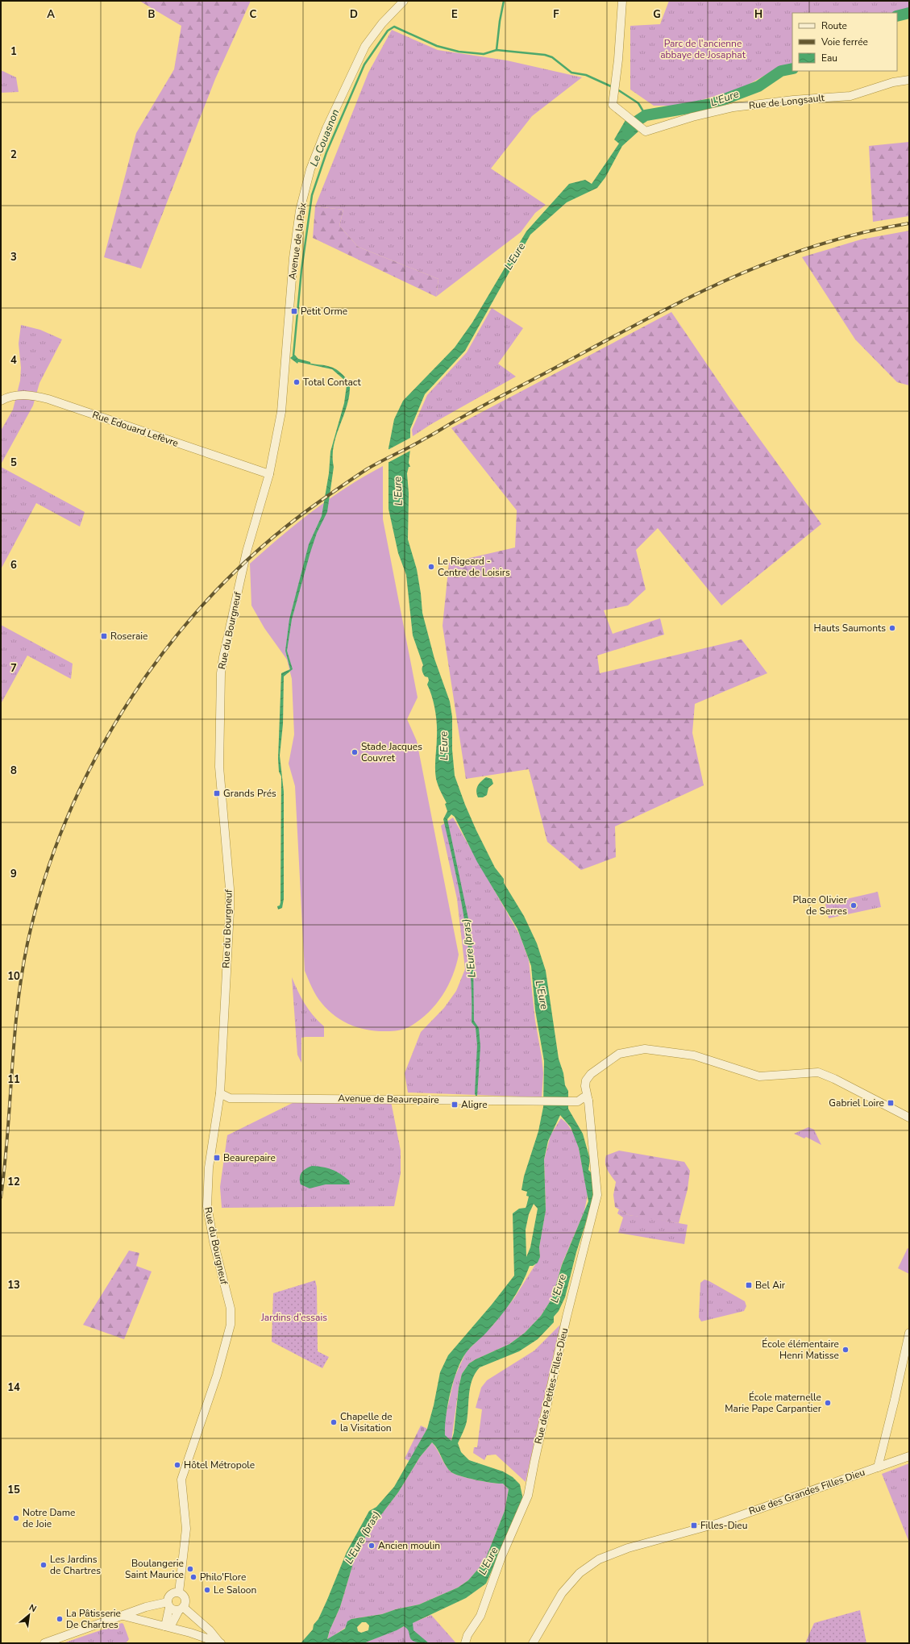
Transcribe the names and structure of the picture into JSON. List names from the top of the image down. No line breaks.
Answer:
{"streets":{"main road":["Rue de Longsault","Avenue de la Paix","Rue Edouard Lefèvre","Rue du Bourgneuf","Avenue de Beaurepaire","Rue des Petites-Filles-Dieu","Rue des Grandes Filles Dieu"]},"crossings":[["Avenue de la Paix","Rue du Bourgneuf"],["Rue Edouard Lefèvre","Rue du Bourgneuf"],["Rue du Bourgneuf","Avenue de Beaurepaire"],["Avenue de Beaurepaire","Rue des Petites-Filles-Dieu"]],"water":["L'Eure","Le Couasnon","L'Eure (bras)"],"parks":["Parc de l'ancienne abbaye de Josaphat","Jardins d’essais"],"places":{"transit":["Petit Orme","Roseraie","Grands Prés","Gabriel Loire","Aligre","Beaurepaire","Bel Air","Filles-Dieu"],"other":["Total Contact","Le Rigeard - Centre de Loisirs","Hauts Saumonts","Stade Jacques Couvret","Place Olivier de Serres","École élémentaire Henri Matisse","École maternelle Marie Pape Carpantier","Chapelle de la Visitation","Hôtel Métropole","Notre Dame de Joie","Ancien moulin","Les Jardins de Chartres","Boulangerie Saint Maurice","Philo'Flore","Le Saloon","La Pâtisserie De Chartres"]},"legend":["Route","Voie ferrée","Eau"],"north":"top right","grid":{"columns":["A","B","C","D","E","F","G","H"],"rows":["1","2","3","4","5","6","7","8","9","10","11","12","13","14","15"]}}
